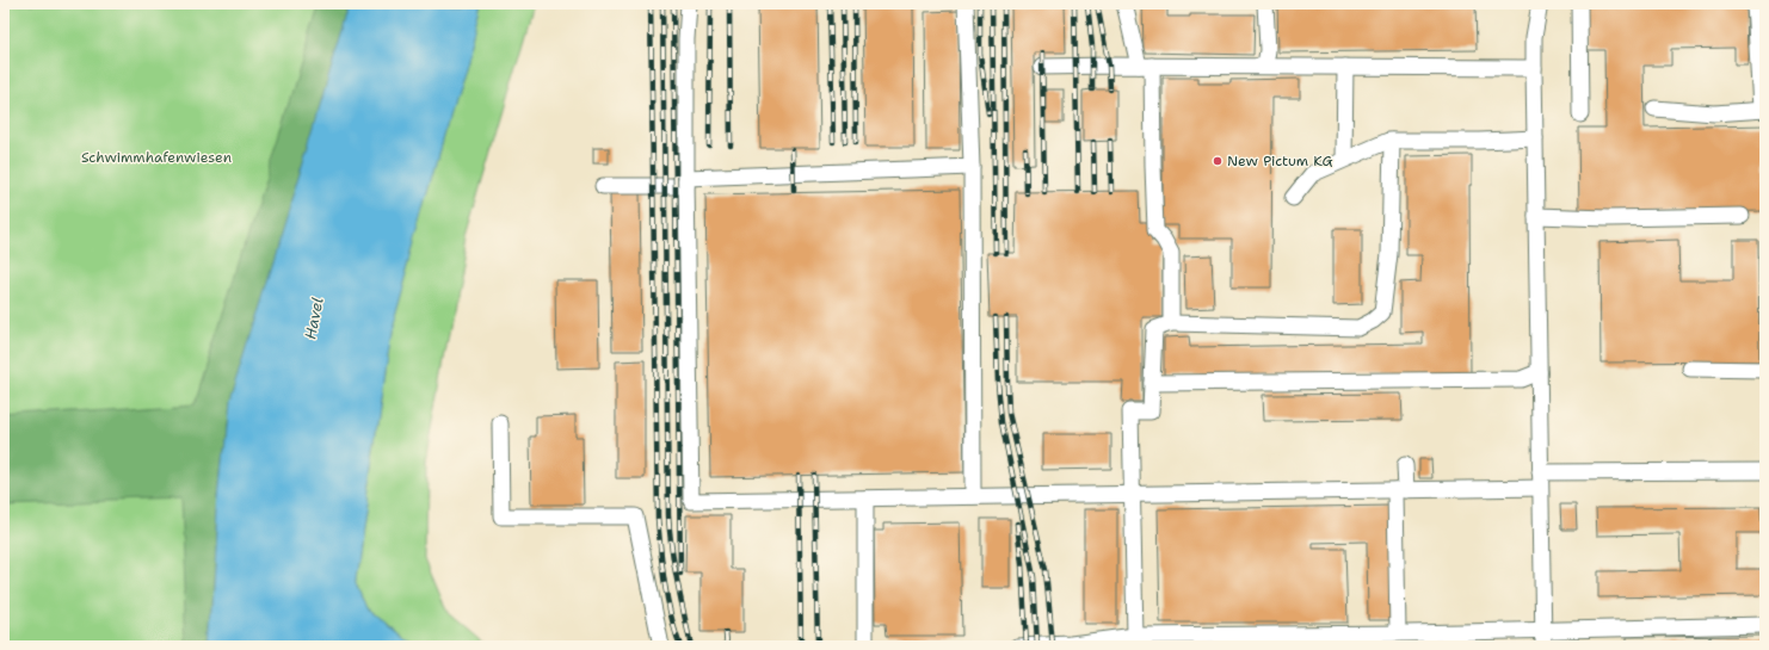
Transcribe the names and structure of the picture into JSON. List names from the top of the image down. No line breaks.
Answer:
{"water":["Havel"],"parks":["Schwimmhafenwiesen"],"places":["New Pictum KG"]}
